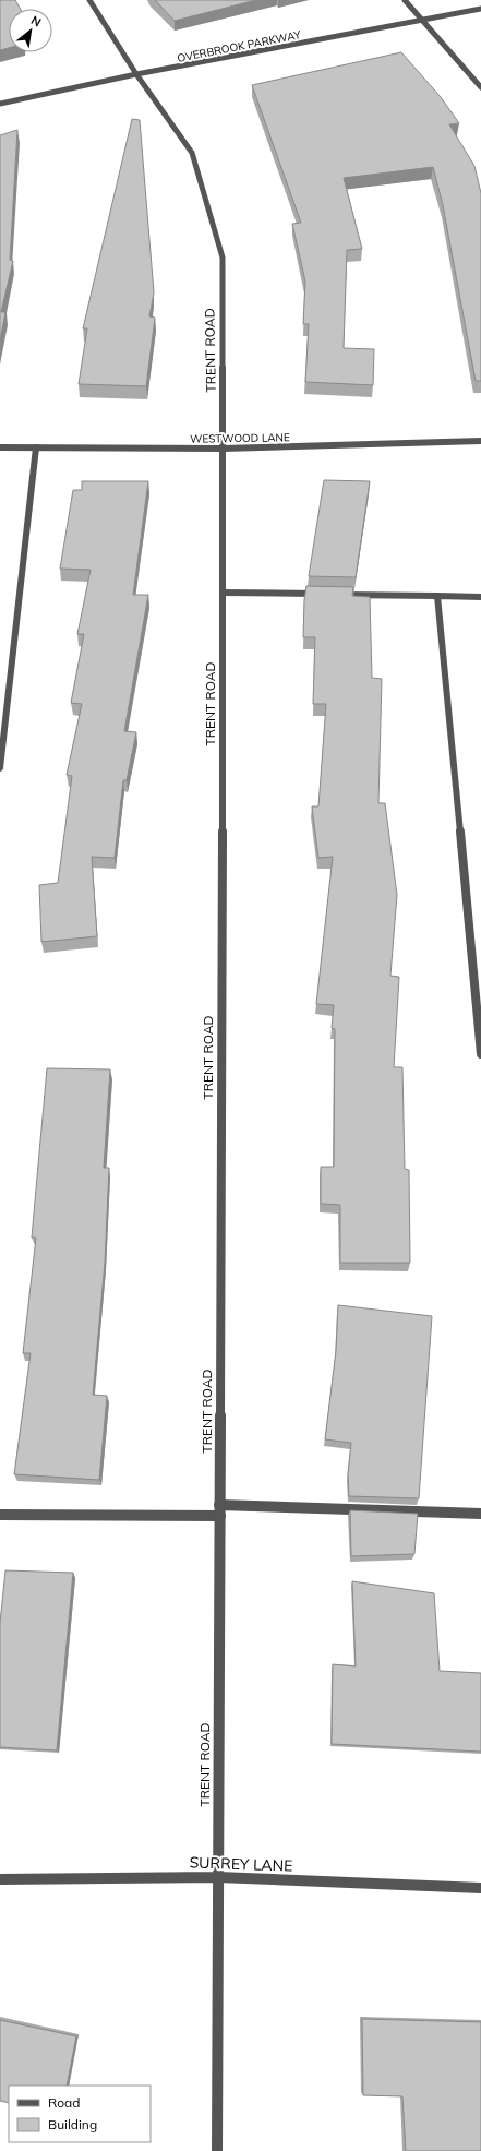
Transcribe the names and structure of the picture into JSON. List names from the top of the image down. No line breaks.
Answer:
{"streets":{"street":["OVERBROOK PARKWAY","TRENT ROAD","WESTWOOD LANE","SURREY LANE"]},"crossings":[["OVERBROOK PARKWAY","TRENT ROAD"],["TRENT ROAD","WESTWOOD LANE"],["TRENT ROAD","SURREY LANE"]],"legend":["Road","Building"],"north":"top right"}
